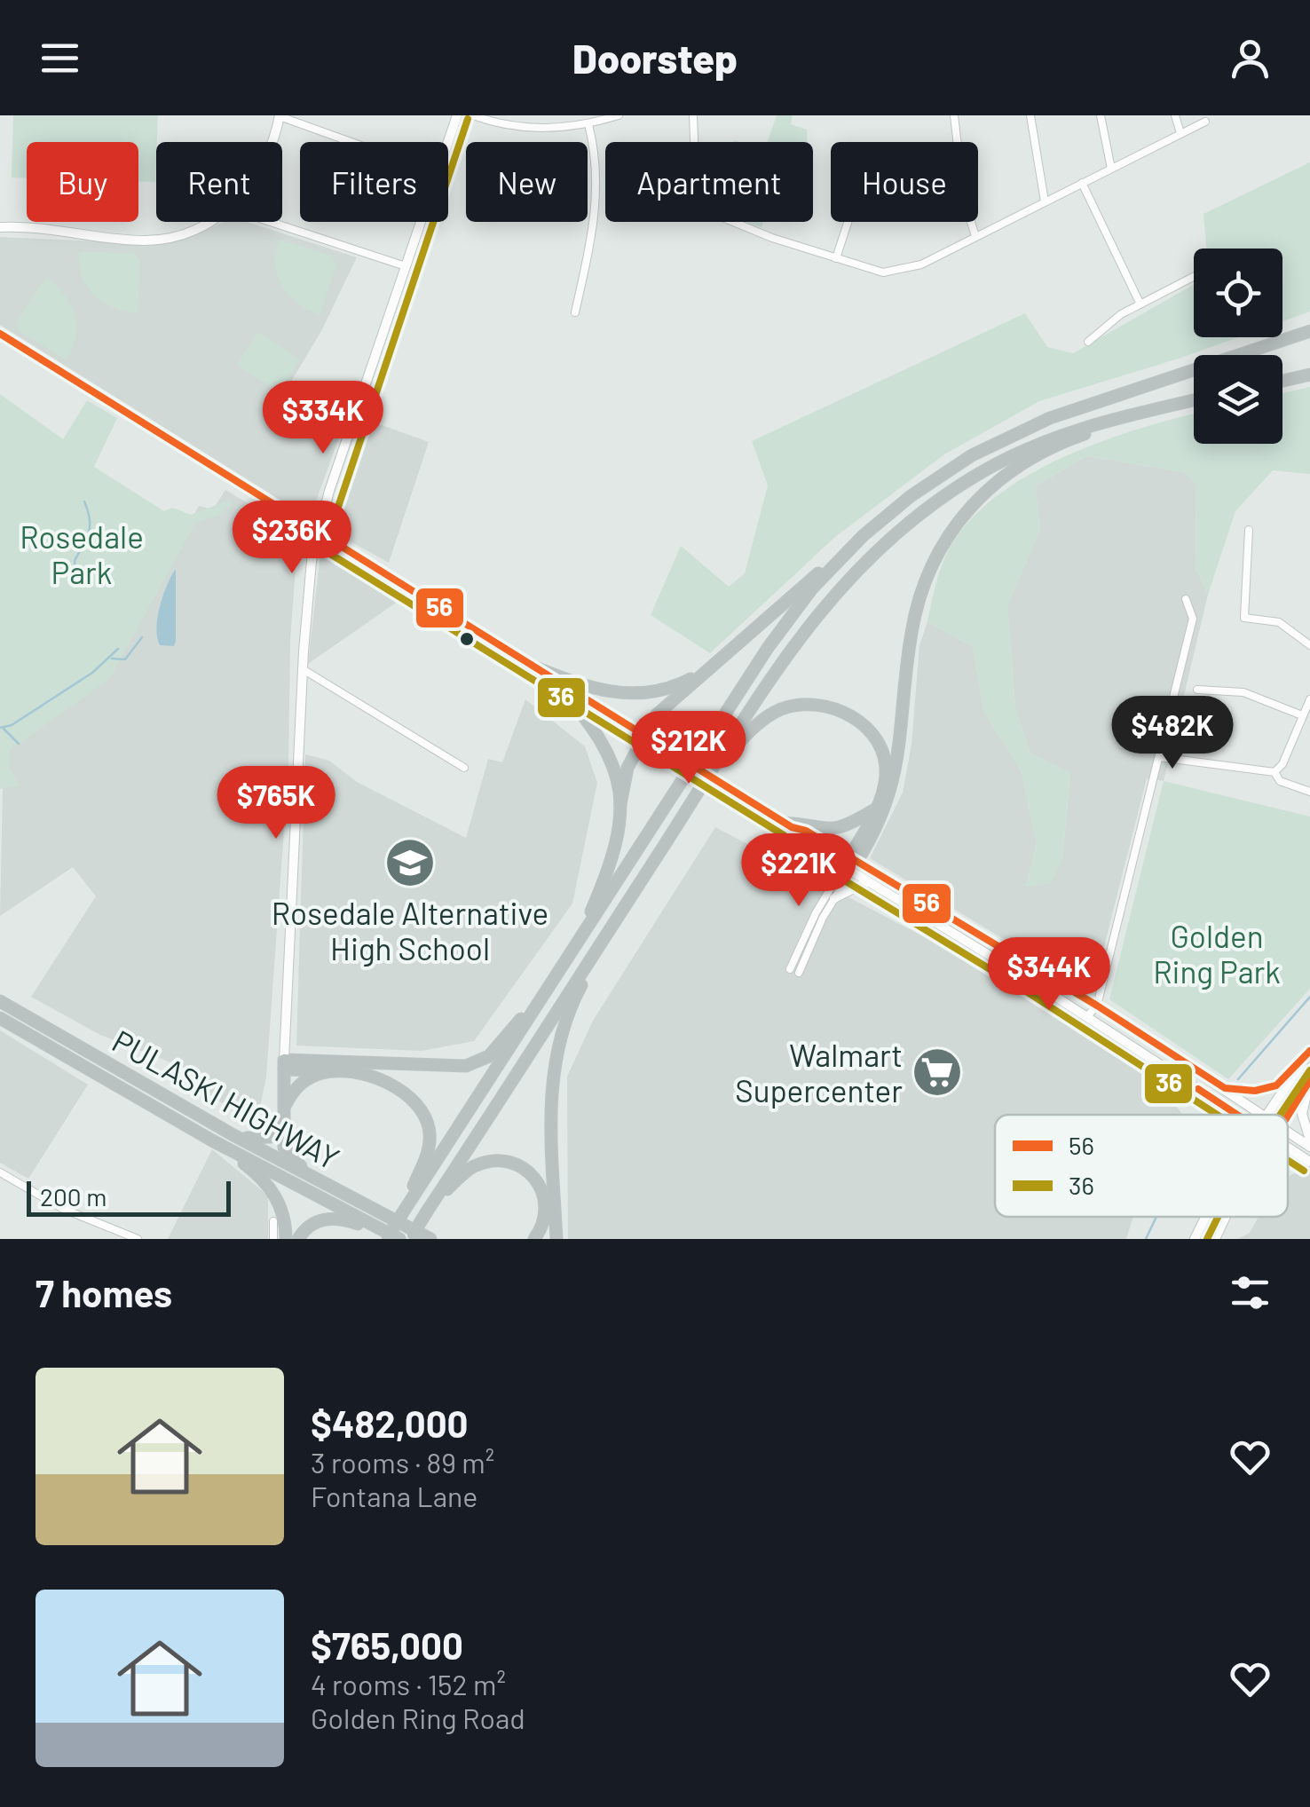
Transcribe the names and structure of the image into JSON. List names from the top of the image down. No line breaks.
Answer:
{"streets":{"highway":["PULASKI HIGHWAY"]},"parks":["Rosedale Park","Golden Ring Park"],"places":{"school or university":["Rosedale Alternative High School"],"supermarket":["Walmart Supercenter"]},"lines":["transit line 36","transit line 56"],"legend":["56","36"],"scale_bar":"200 m","page":{"header":"Doorstep","chip":["Buy","Rent","Filters","New","Apartment","House"],"price":["$334K","$236K","$482K","$212K","$765K","$221K","$344K"],"scale":"200 m","heading":"7 homes","list":[{"name":"$482,000","note":"3 rooms · 89 m² · Fontana Lane"},{"name":"$765,000","note":"4 rooms · 152 m² · Golden Ring Road"}]}}
